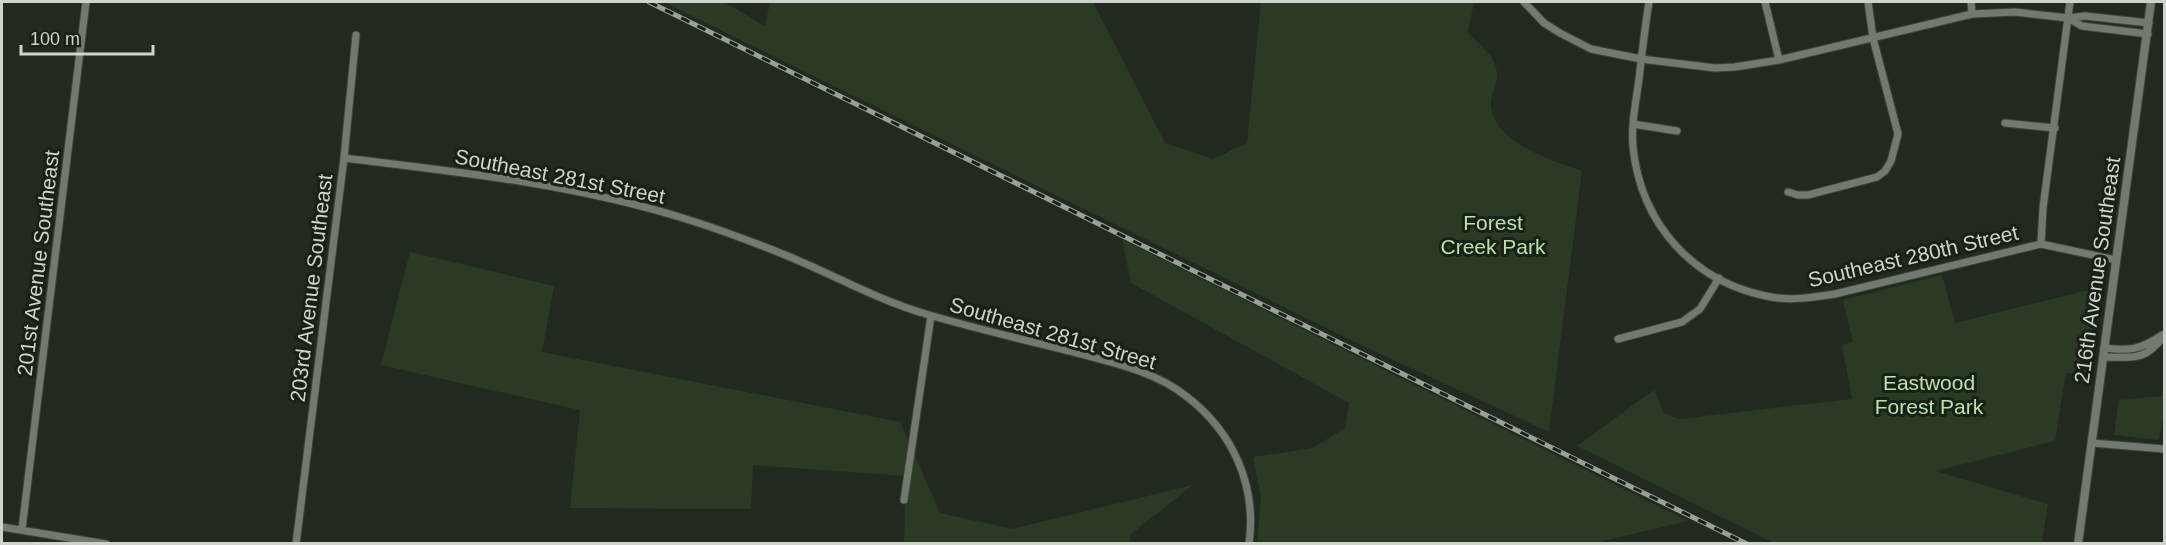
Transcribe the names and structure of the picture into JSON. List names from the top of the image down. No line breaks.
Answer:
{"streets":{"street":["Southeast 281st Street","Southeast 280th Street","201st Avenue Southeast","216th Avenue Southeast","203rd Avenue Southeast"]},"crossings":[["Southeast 281st Street","203rd Avenue Southeast"],["Southeast 280th Street","216th Avenue Southeast"]],"parks":["Forest Creek Park","Eastwood Forest Park"],"scale_bar":"100 m"}
